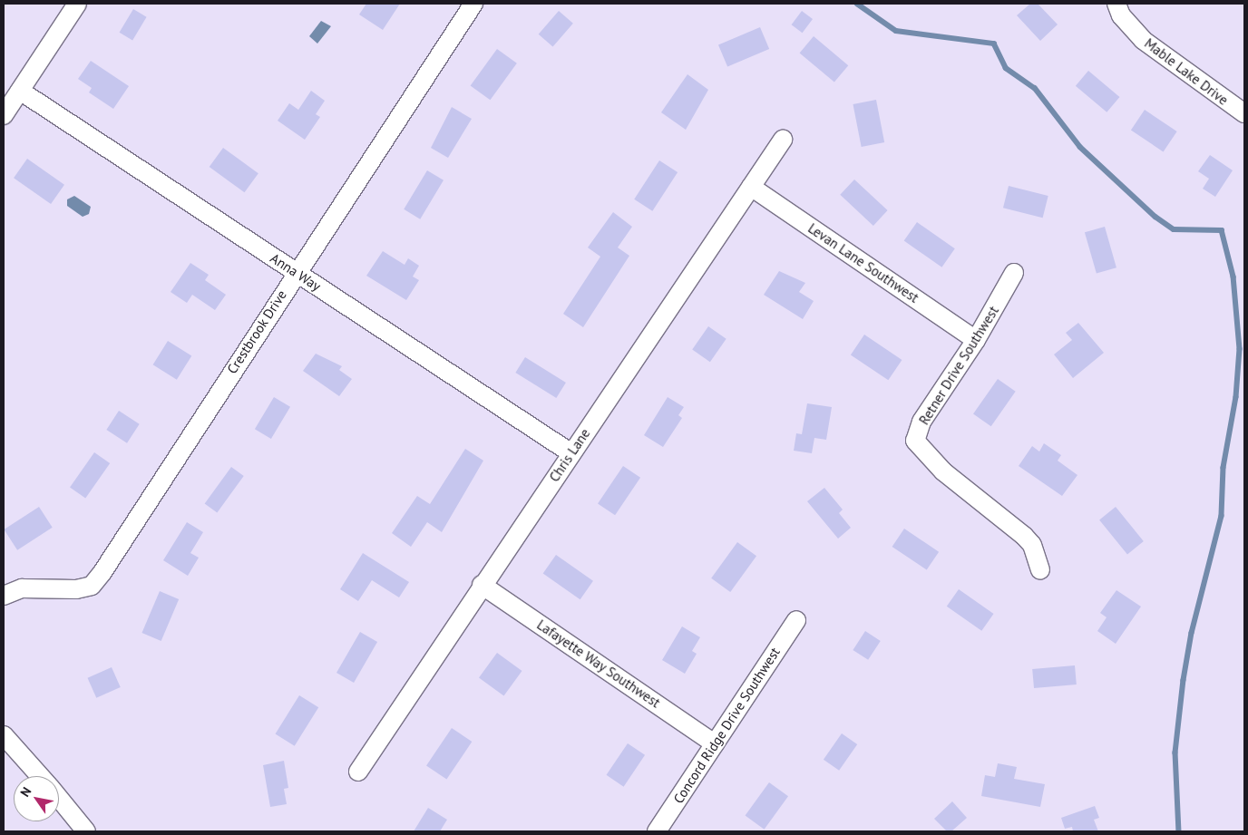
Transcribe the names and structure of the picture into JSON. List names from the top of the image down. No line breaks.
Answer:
{"streets":{"street":["Mable Lake Drive","Levan Lane Southwest","Anna Way","Crestbrook Drive","Retner Drive Southwest","Chris Lane","Lafayette Way Southwest","Concord Ridge Drive Southwest"]},"crossings":[["Levan Lane Southwest","Retner Drive Southwest"],["Levan Lane Southwest","Chris Lane"],["Anna Way","Crestbrook Drive"],["Anna Way","Chris Lane"],["Chris Lane","Lafayette Way Southwest"],["Lafayette Way Southwest","Concord Ridge Drive Southwest"]],"north":"top left"}
